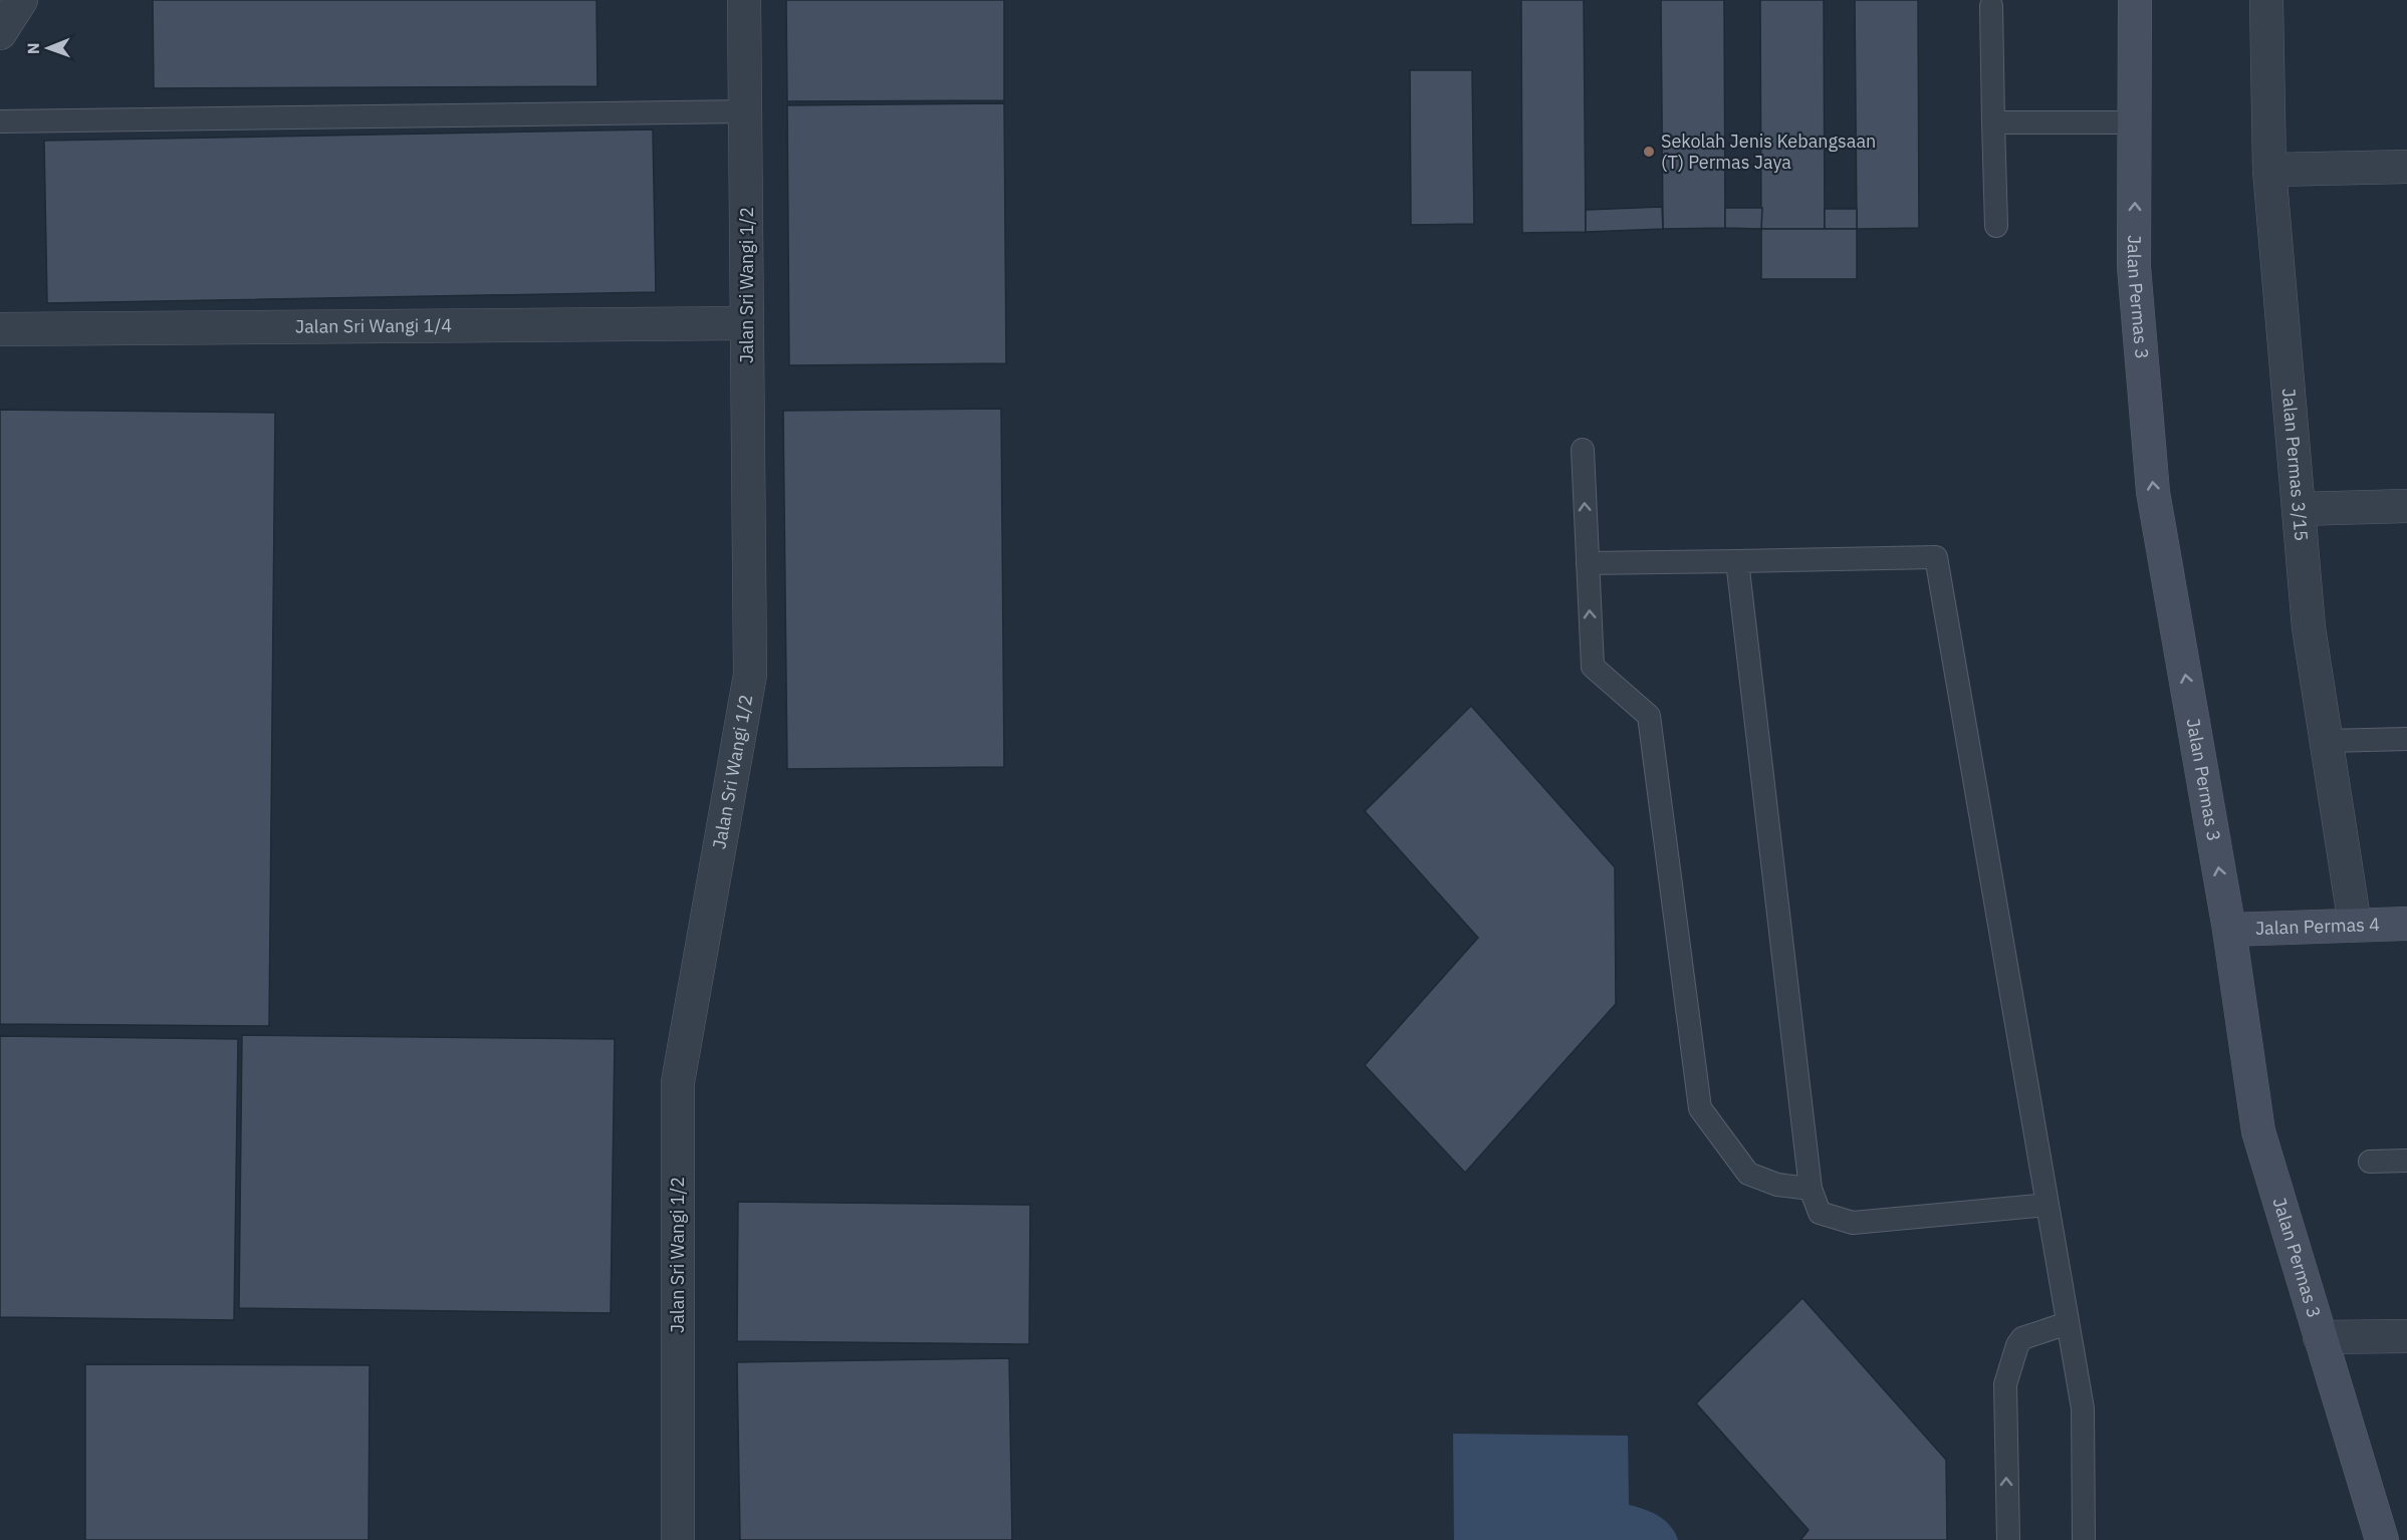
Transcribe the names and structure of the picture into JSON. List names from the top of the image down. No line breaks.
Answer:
{"streets":{"street":["Jalan Sri Wangi 1/2","Jalan Permas 3","Jalan Sri Wangi 1/4","Jalan Permas 3/15","Jalan Permas 4"]},"crossings":[["Jalan Sri Wangi 1/2","Jalan Sri Wangi 1/4"],["Jalan Permas 3","Jalan Permas 4"],["Jalan Permas 3/15","Jalan Permas 4"]],"one_way":["Jalan Permas 3"],"places":["Sekolah Jenis Kebangsaan (T) Permas Jaya"],"north":"left"}
